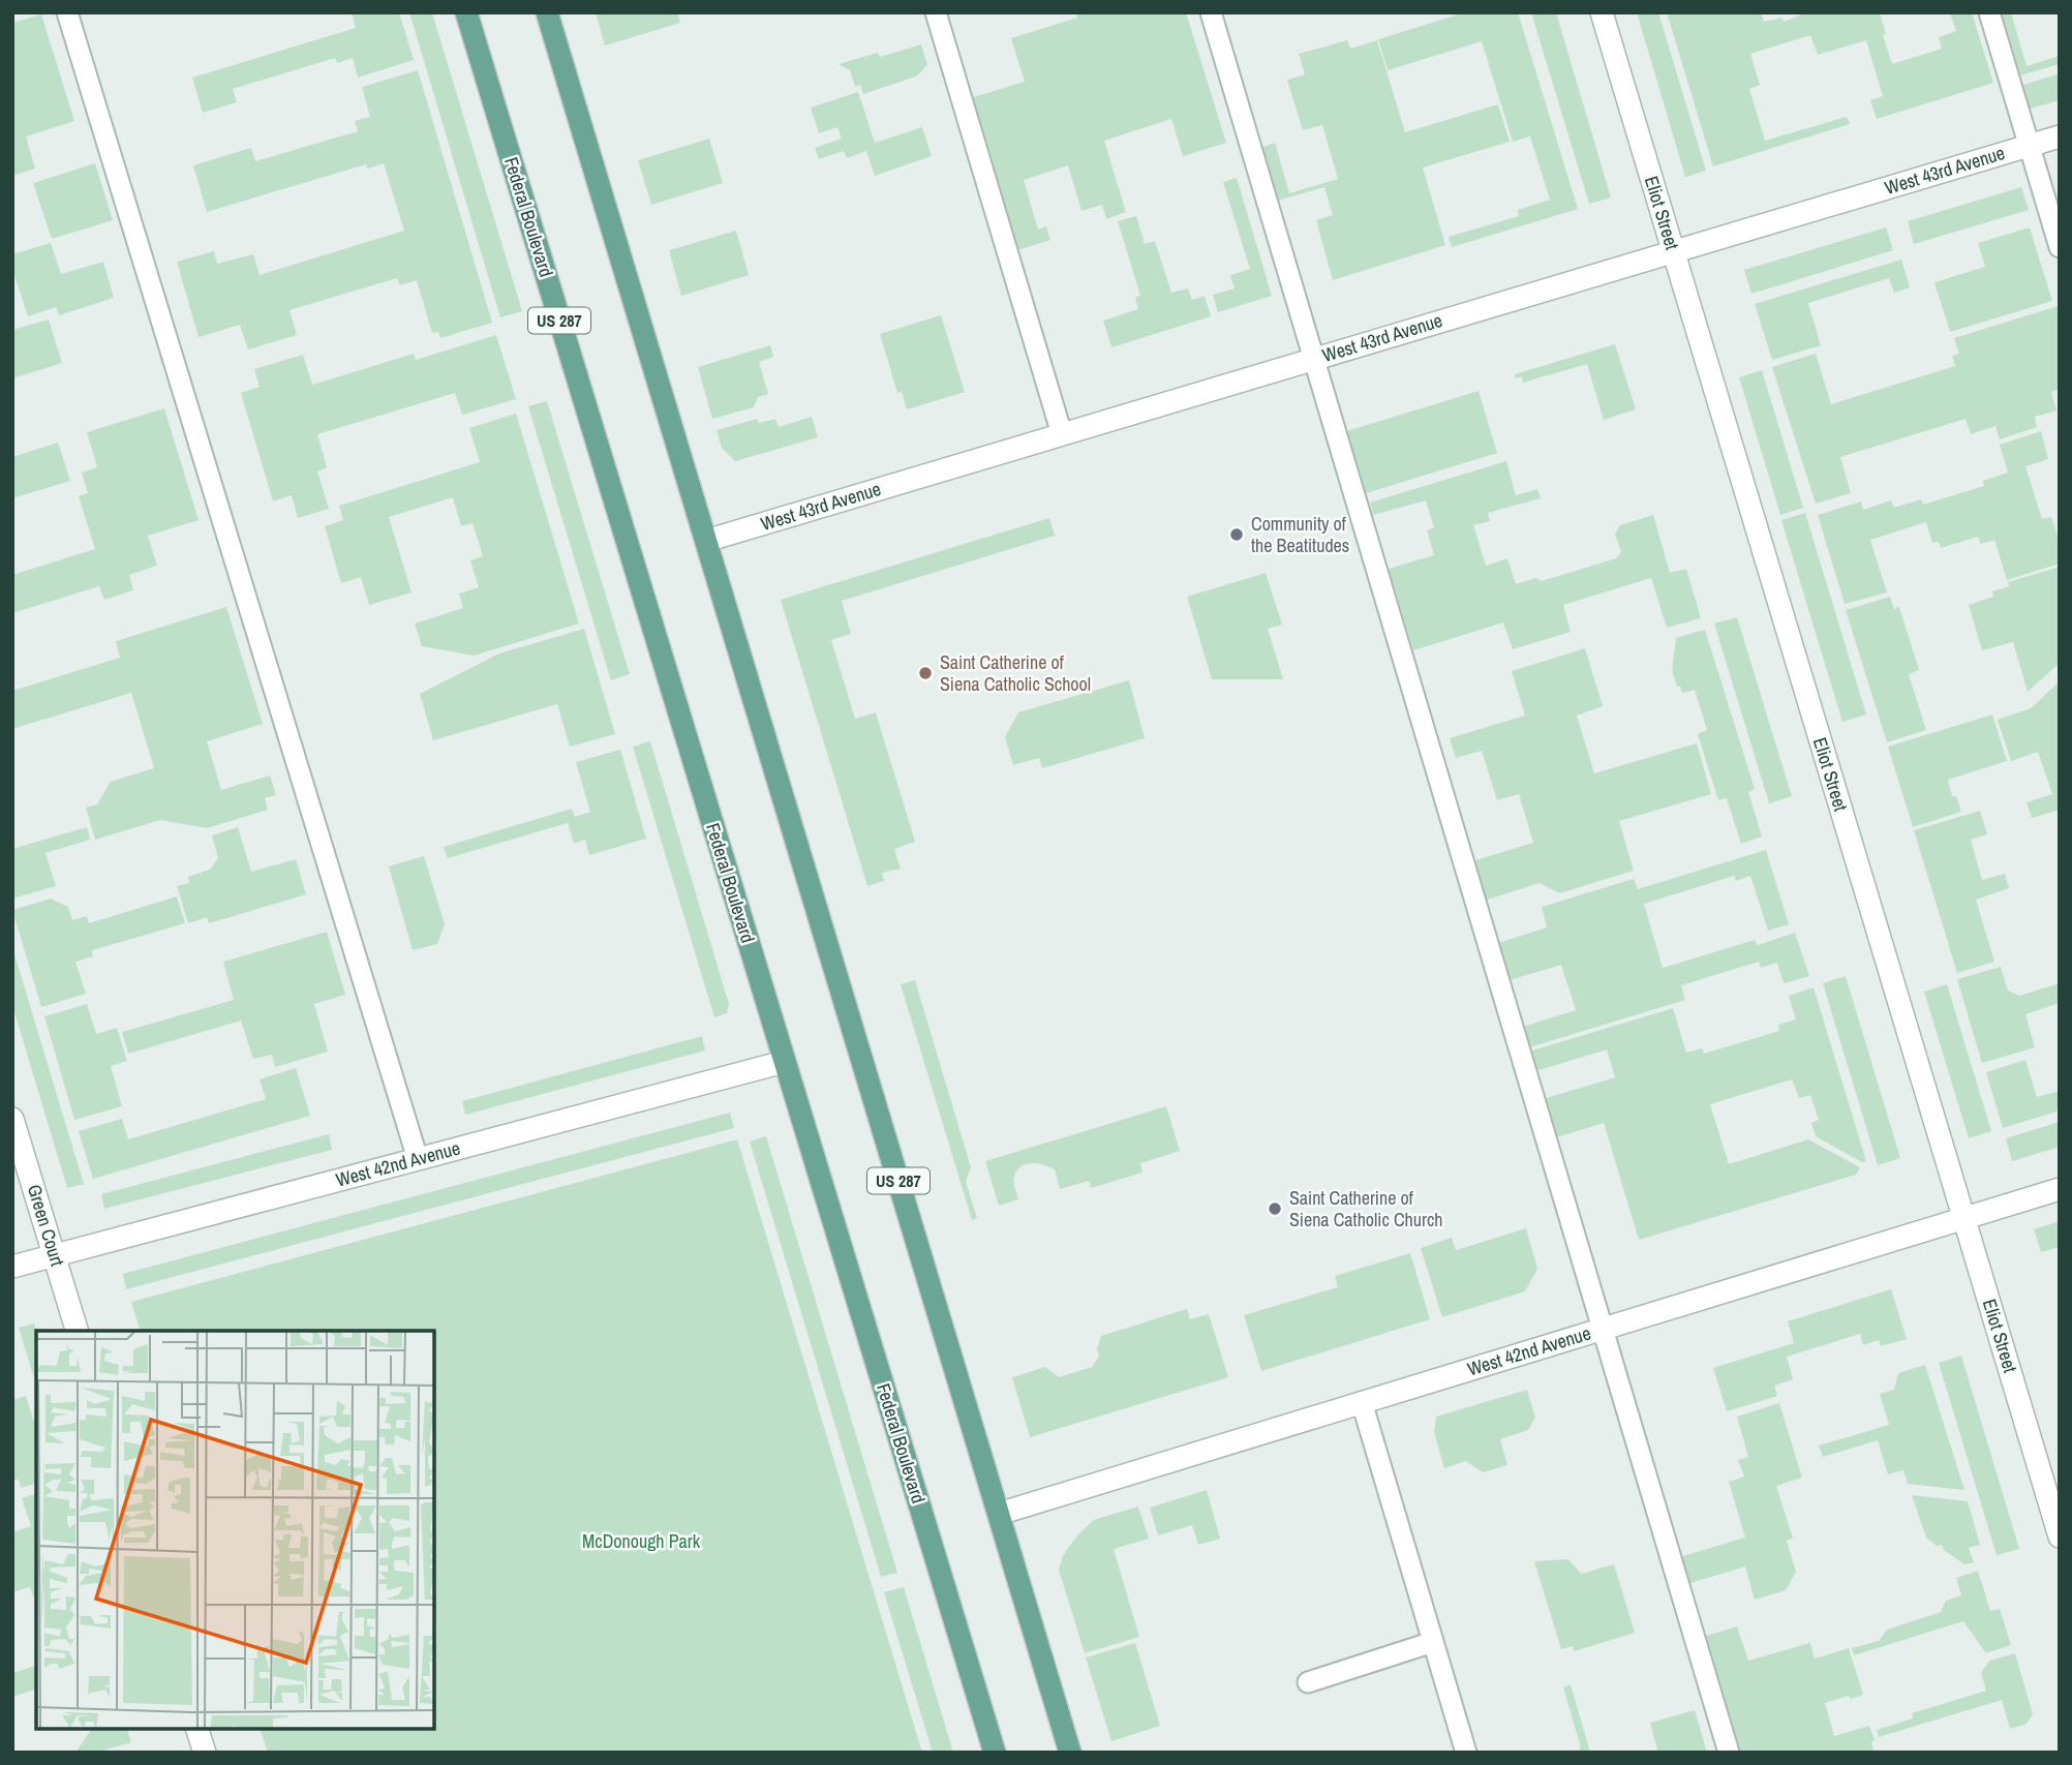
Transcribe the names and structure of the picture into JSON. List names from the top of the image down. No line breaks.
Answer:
{"streets":{"main road":["Federal Boulevard","US 287"],"street":["West 43rd Avenue","Eliot Street","West 42nd Avenue","Green Court"]},"crossings":[["West 43rd Avenue","Eliot Street"],["West 43rd Avenue","US 287"],["Eliot Street","West 42nd Avenue"],["Federal Boulevard","West 42nd Avenue"],["US 287","West 42nd Avenue"],["West 42nd Avenue","Green Court"]],"parks":["McDonough Park"],"places":["Community of the Beatitudes","Saint Catherine of Siena Catholic School","Saint Catherine of Siena Catholic Church"]}
